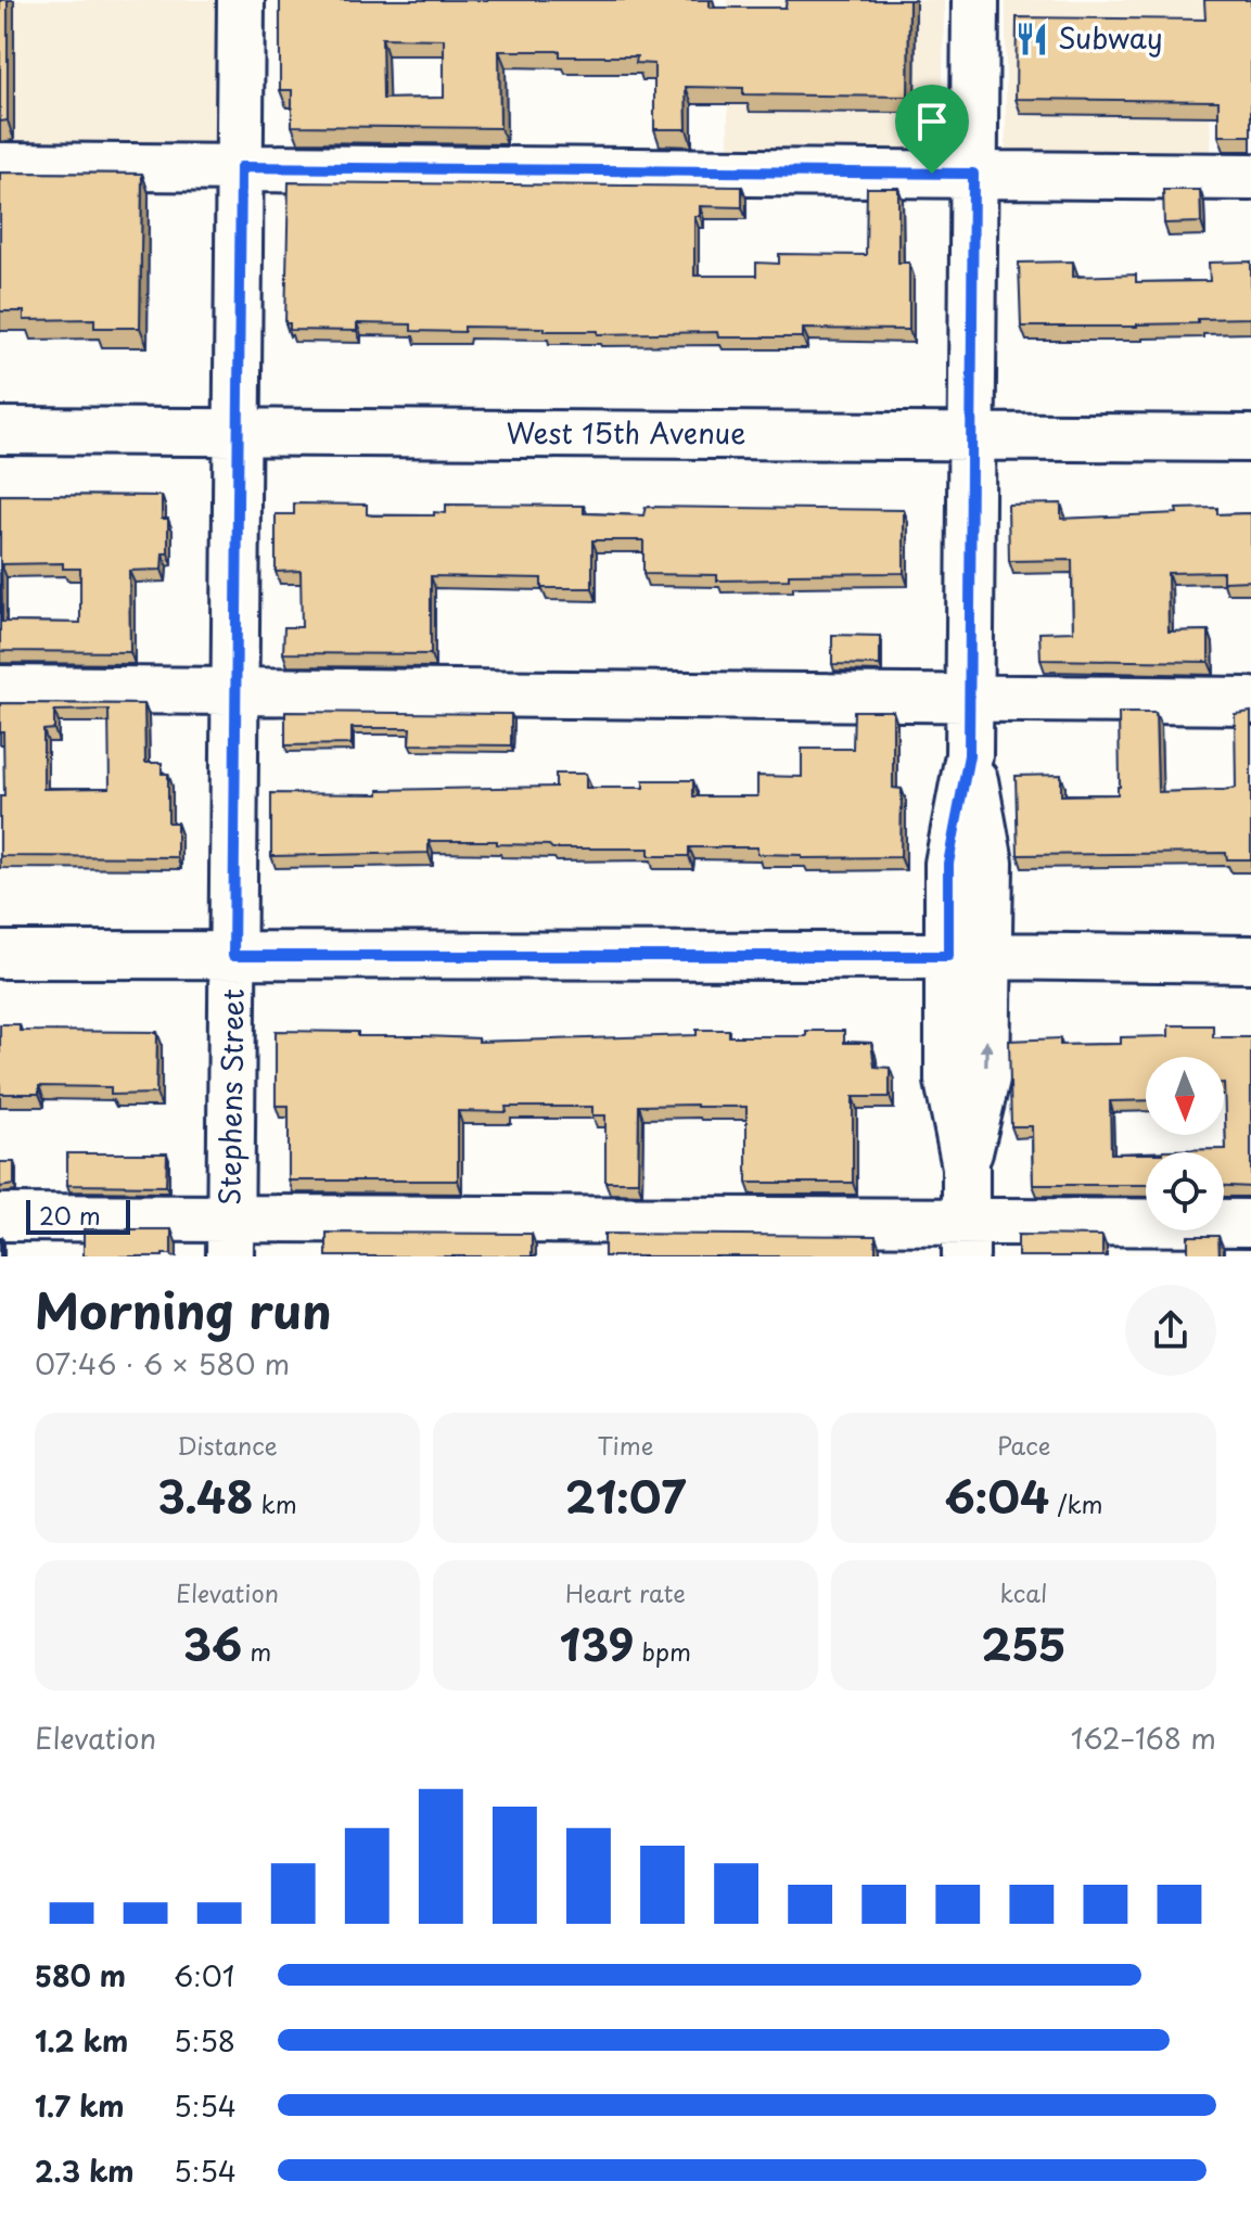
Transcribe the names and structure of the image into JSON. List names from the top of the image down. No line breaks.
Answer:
{"streets":{"street":["West 15th Avenue","Stephens Street"]},"crossings":[["West 15th Avenue","Stephens Street"]],"places":{"restaurant":["Subway"]},"scale_bar":"20 m","north":"bottom","page":{"scale":"20 m","heading":["Morning run","07:46 · 6 × 580 m"],"stats":[["Distance","3.48 km"],["Time","21:07"],["Pace","6:04 /km"],["Elevation","36 m"],["Heart rate","139 bpm"],["kcal","255"]],"chart":["Elevation","162–168 m"],"list":[{"name":"580 m","note":"6:01"},{"name":"1.2 km","note":"5:58"},{"name":"1.7 km","note":"5:54"},{"name":"2.3 km","note":"5:54"}]}}
